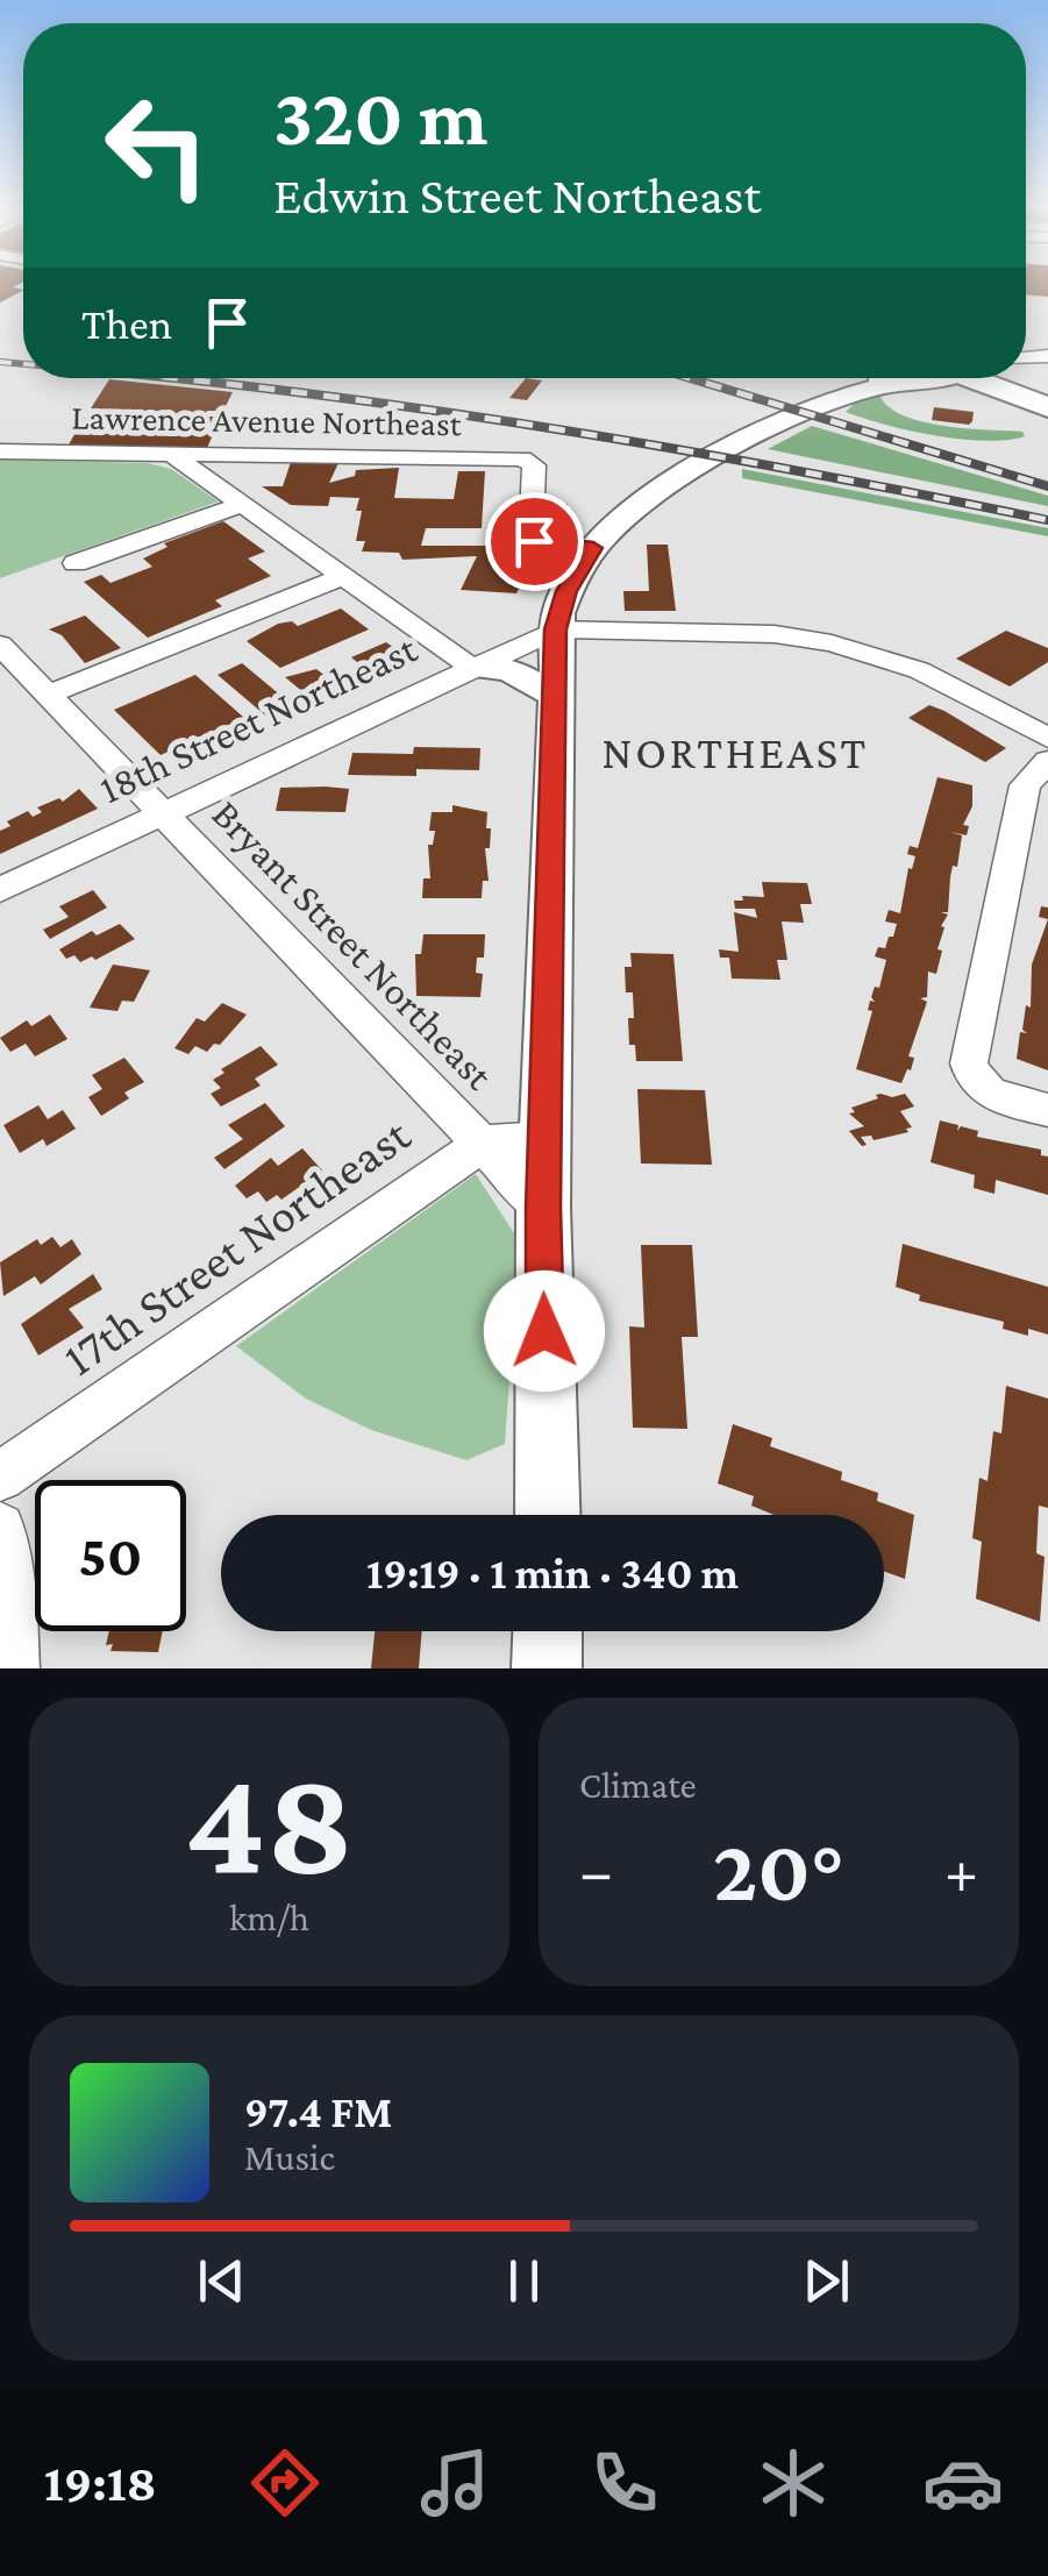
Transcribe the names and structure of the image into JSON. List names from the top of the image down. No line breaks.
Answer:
{"streets":{"street":["Lawrence Avenue Northeast","18th Street Northeast","Bryant Street Northeast","17th Street Northeast"]},"crossings":[["18th Street Northeast","Bryant Street Northeast"],["Bryant Street Northeast","17th Street Northeast"]],"districts":["NORTHEAST"],"page":{"turn":["320 m","Edwin Street Northeast"],"then":"Then","limit":"50","trip":"19:19 · 1 min · 340 m","tile":[["48","km/h"],"Climate"],"heat":["−","20°","+"],"song":["97.4 FM","Music"],"tabs":"19:18"}}
